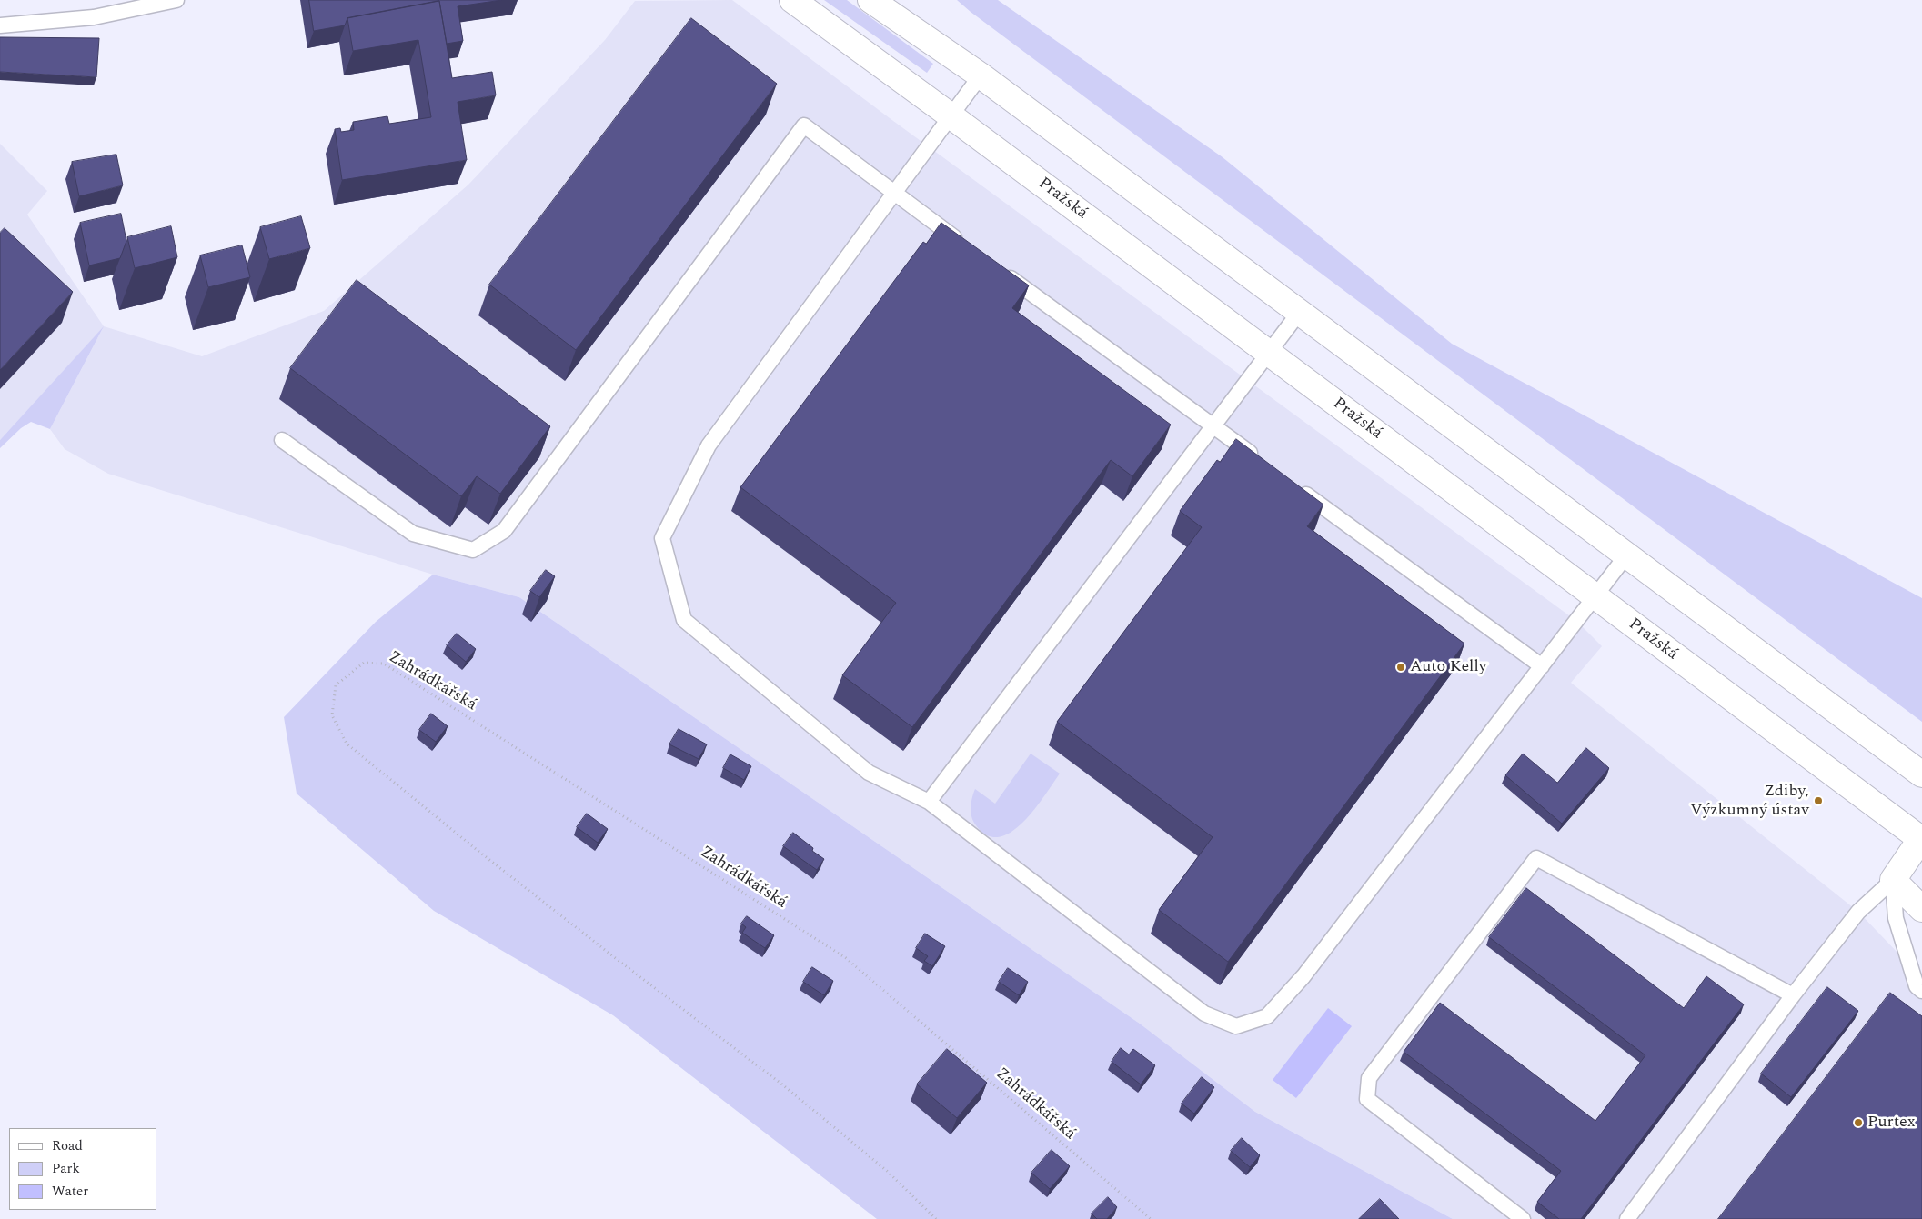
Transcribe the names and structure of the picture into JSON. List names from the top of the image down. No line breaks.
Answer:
{"streets":{"main road":["Pražská"],"path":["Zahrádkářská"]},"places":["Auto Kelly","Zdiby, Výzkumný ústav","Purtex"],"legend":["Road","Park","Water"]}
